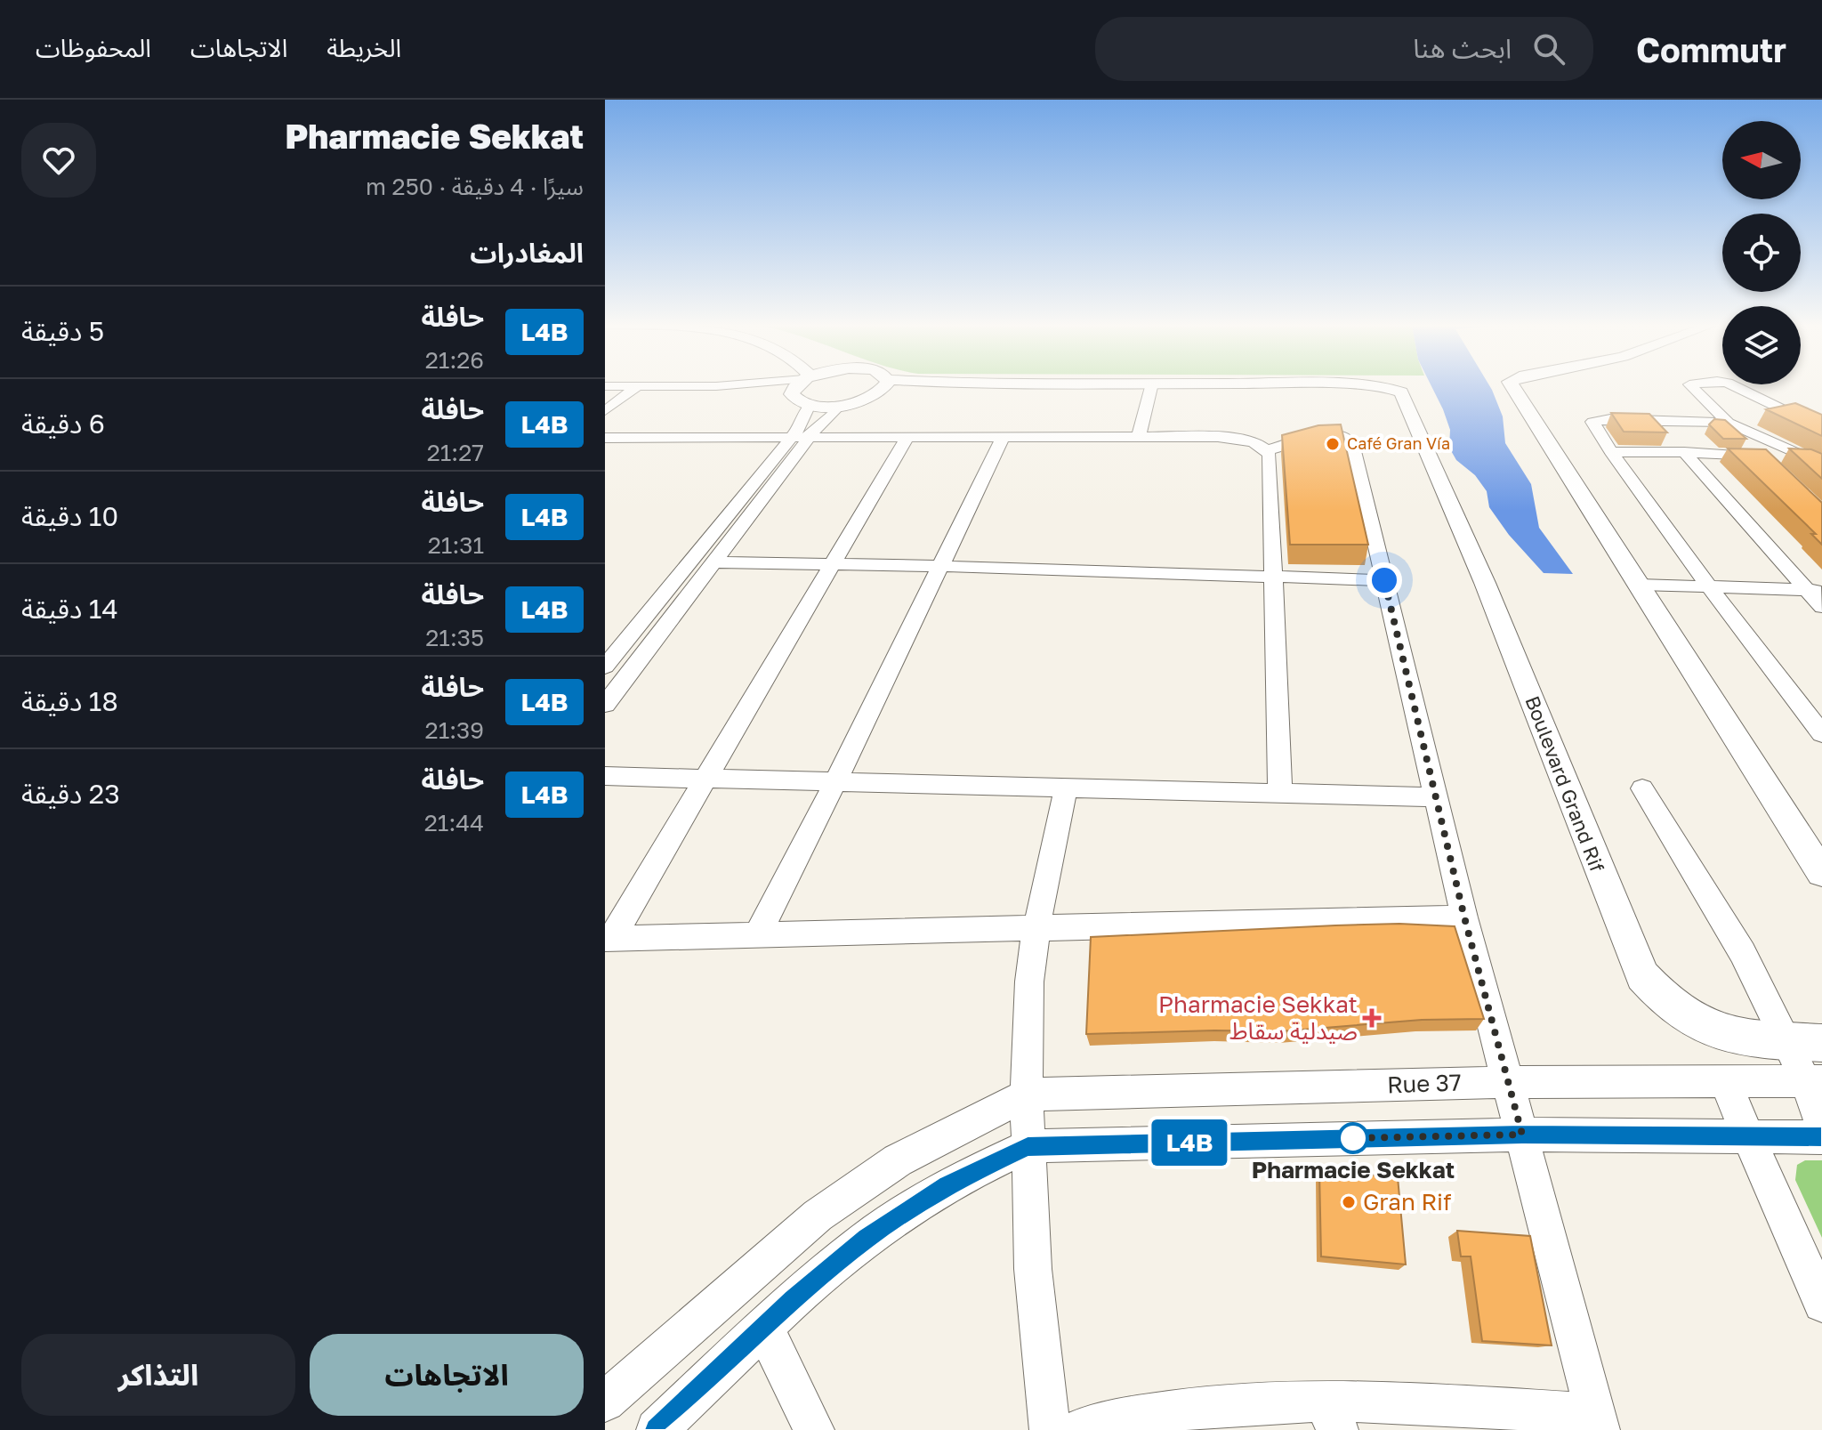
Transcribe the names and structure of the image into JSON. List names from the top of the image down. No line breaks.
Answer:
{"streets":{"main road":["Boulevard Grand Rif"],"street":["Rue 37"]},"places":{"other":["Café Gran Vía","Pharmacie Sekkat","Gran Rif"],"health":["Pharmacie Sekkat صيدلية سقاط"]},"lines":["bus line L4B"],"north":"left","page":{"header":"Commutr","search":"ابحث هنا","nav":["الخريطة","الاتجاهات","المحفوظات"],"on_map":"L4B","heading":[["Pharmacie Sekkat","سيرًا · 4 دقيقة · 250 m"],"المغادرات"],"list":[{"mark":"L4B","name":"حافلة","note":"21:26","value":"5 دقيقة"},{"mark":"L4B","name":"حافلة","note":"21:27","value":"6 دقيقة"},{"mark":"L4B","name":"حافلة","note":"21:31","value":"10 دقيقة"},{"mark":"L4B","name":"حافلة","note":"21:35","value":"14 دقيقة"},{"mark":"L4B","name":"حافلة","note":"21:39","value":"18 دقيقة"},{"mark":"L4B","name":"حافلة","note":"21:44","value":"23 دقيقة"}],"buttons":["الاتجاهات","التذاكر"]}}
